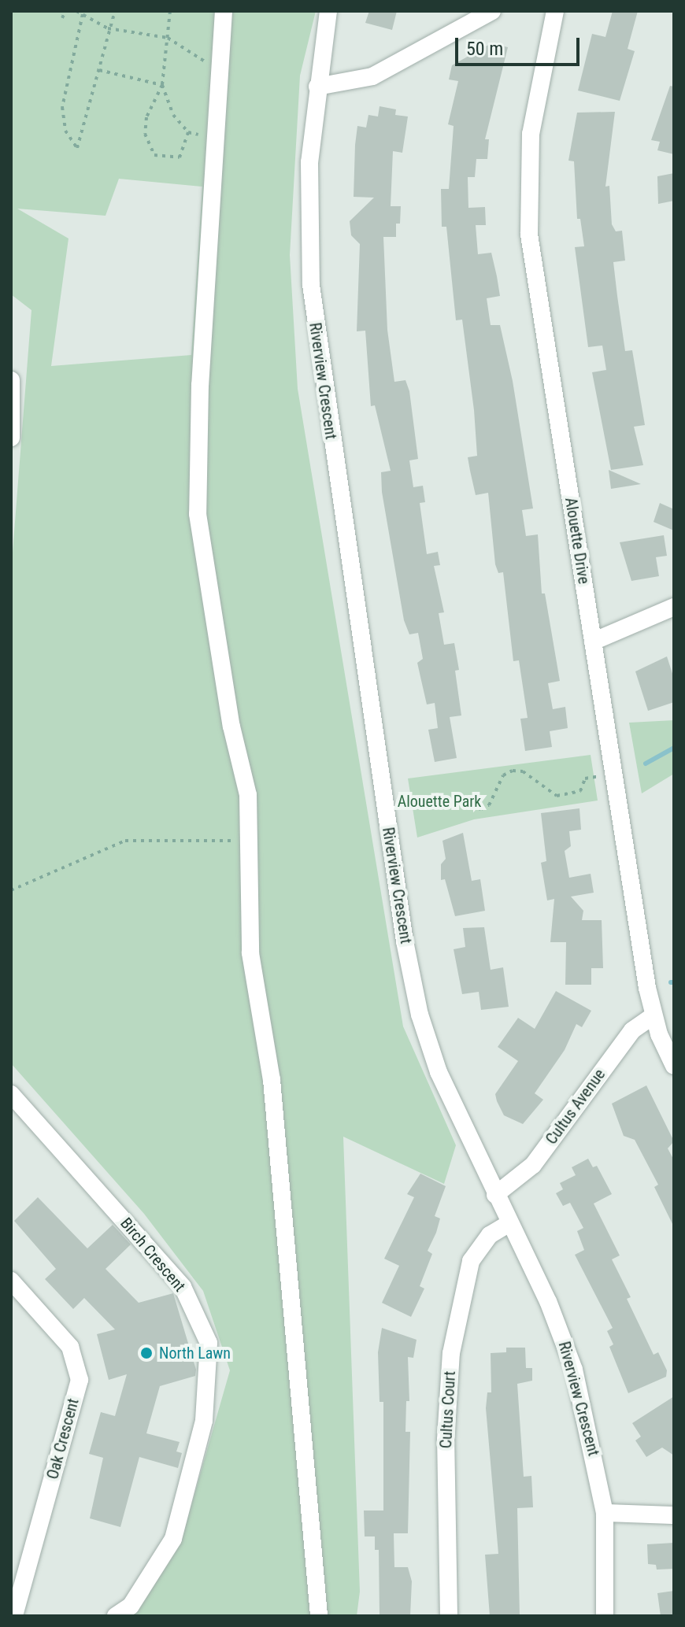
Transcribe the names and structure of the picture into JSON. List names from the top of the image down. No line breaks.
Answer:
{"streets":{"street":["Riverview Crescent","Alouette Drive","Cultus Avenue","Birch Crescent","Cultus Court","Oak Crescent"]},"crossings":[["Riverview Crescent","Cultus Avenue"],["Riverview Crescent","Cultus Court"],["Alouette Drive","Cultus Avenue"]],"parks":["Alouette Park"],"places":["North Lawn"],"scale_bar":"50 m"}
